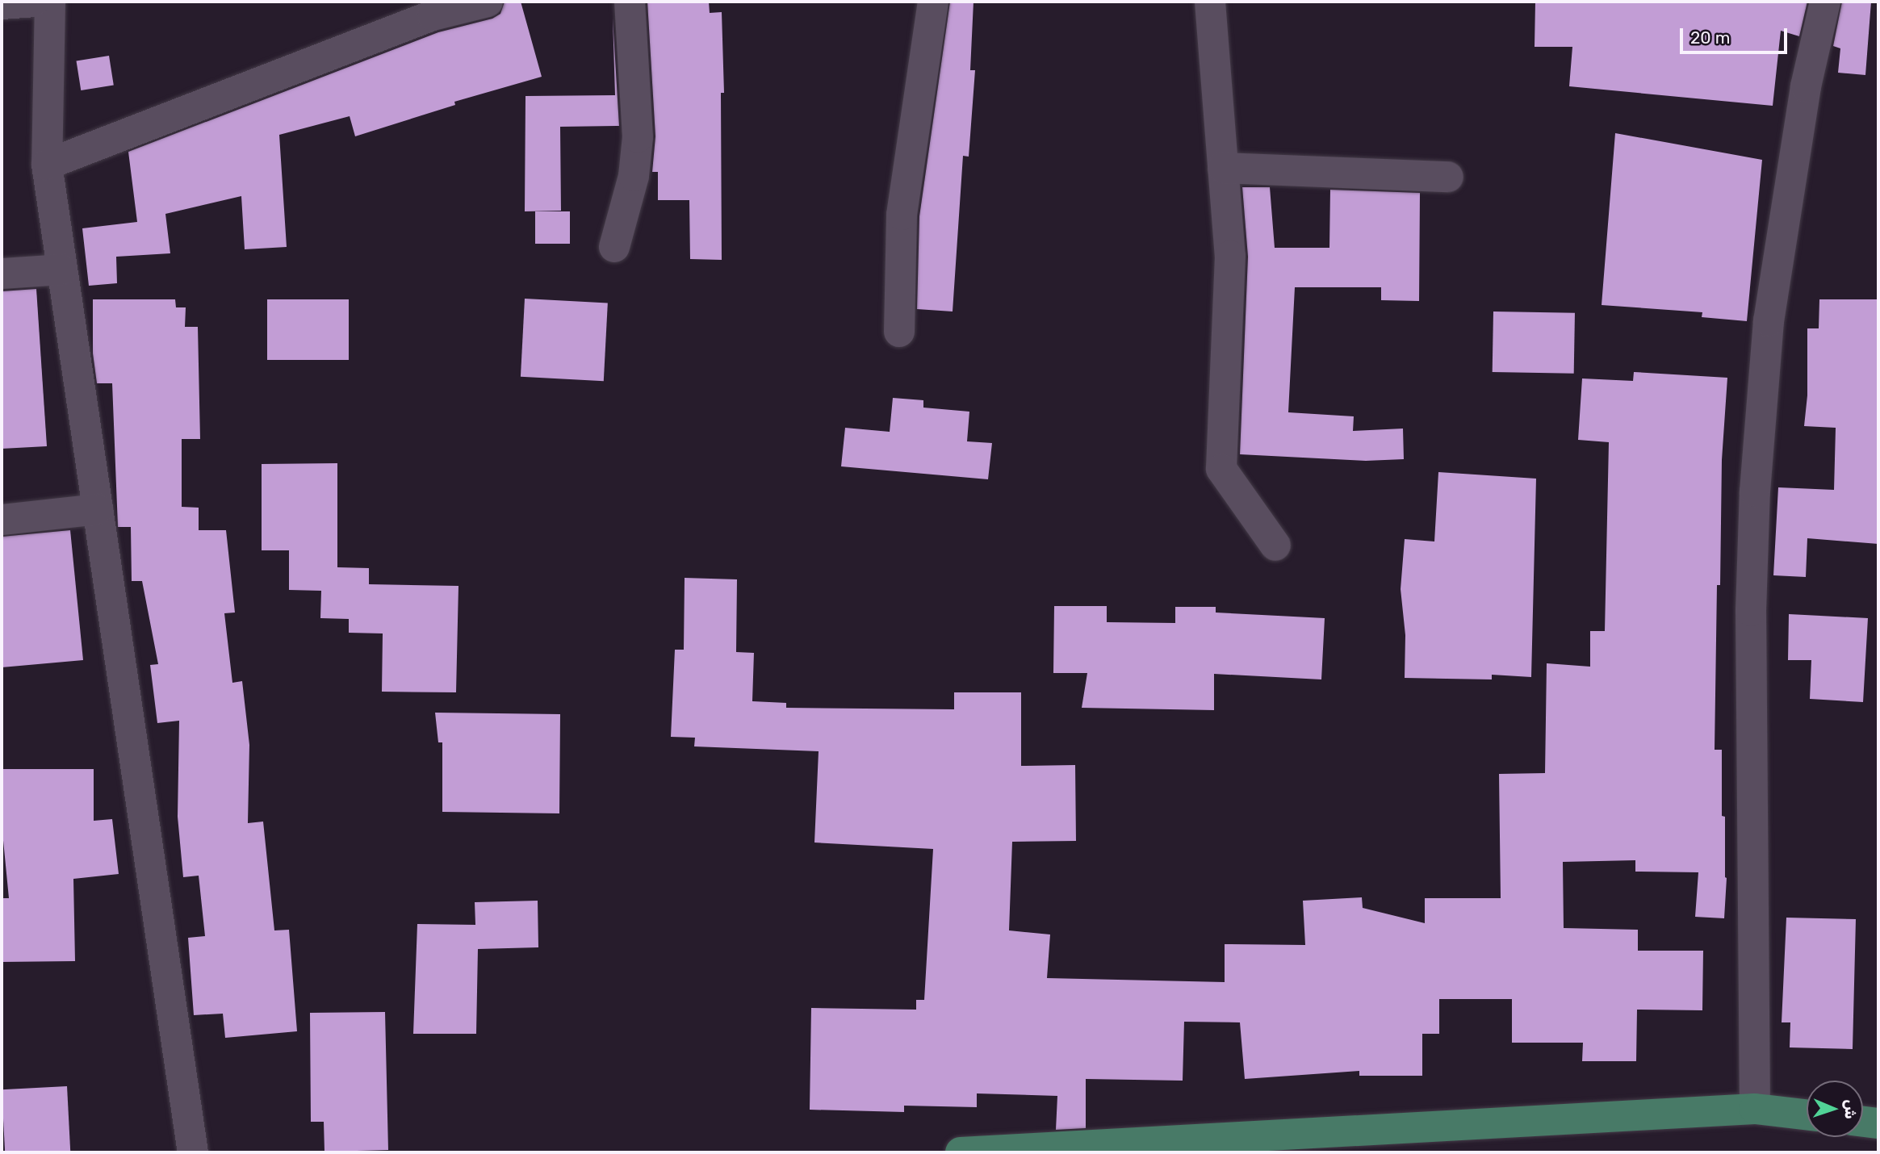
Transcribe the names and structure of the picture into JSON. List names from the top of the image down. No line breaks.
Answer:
{"scale_bar":"20 m","north":"right"}
